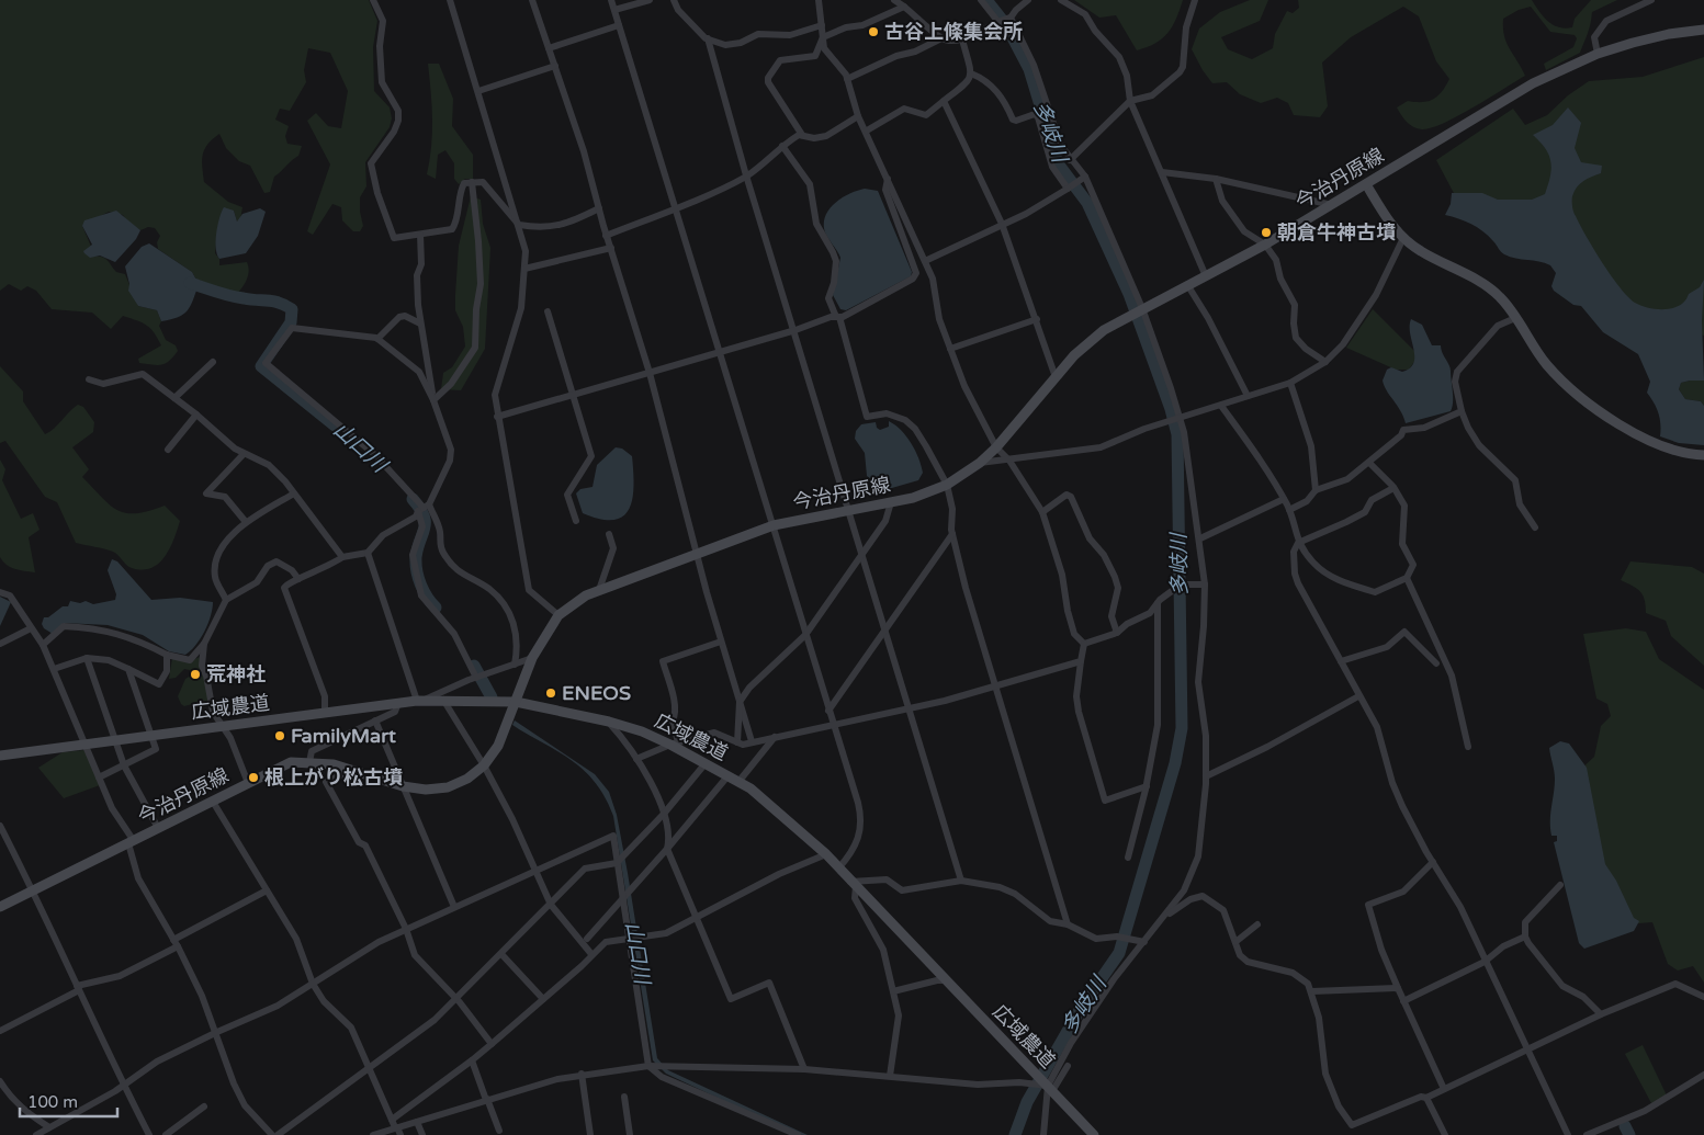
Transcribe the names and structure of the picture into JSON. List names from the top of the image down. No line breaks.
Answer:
{"streets":{"main road":["今治丹原線","広域農道"]},"crossings":[["今治丹原線","広域農道"]],"water":["多岐川","山口川"],"places":["古谷上條集会所","朝倉牛神古墳","荒神社","ENEOS","FamilyMart","根上がり松古墳"],"scale_bar":"100 m"}
